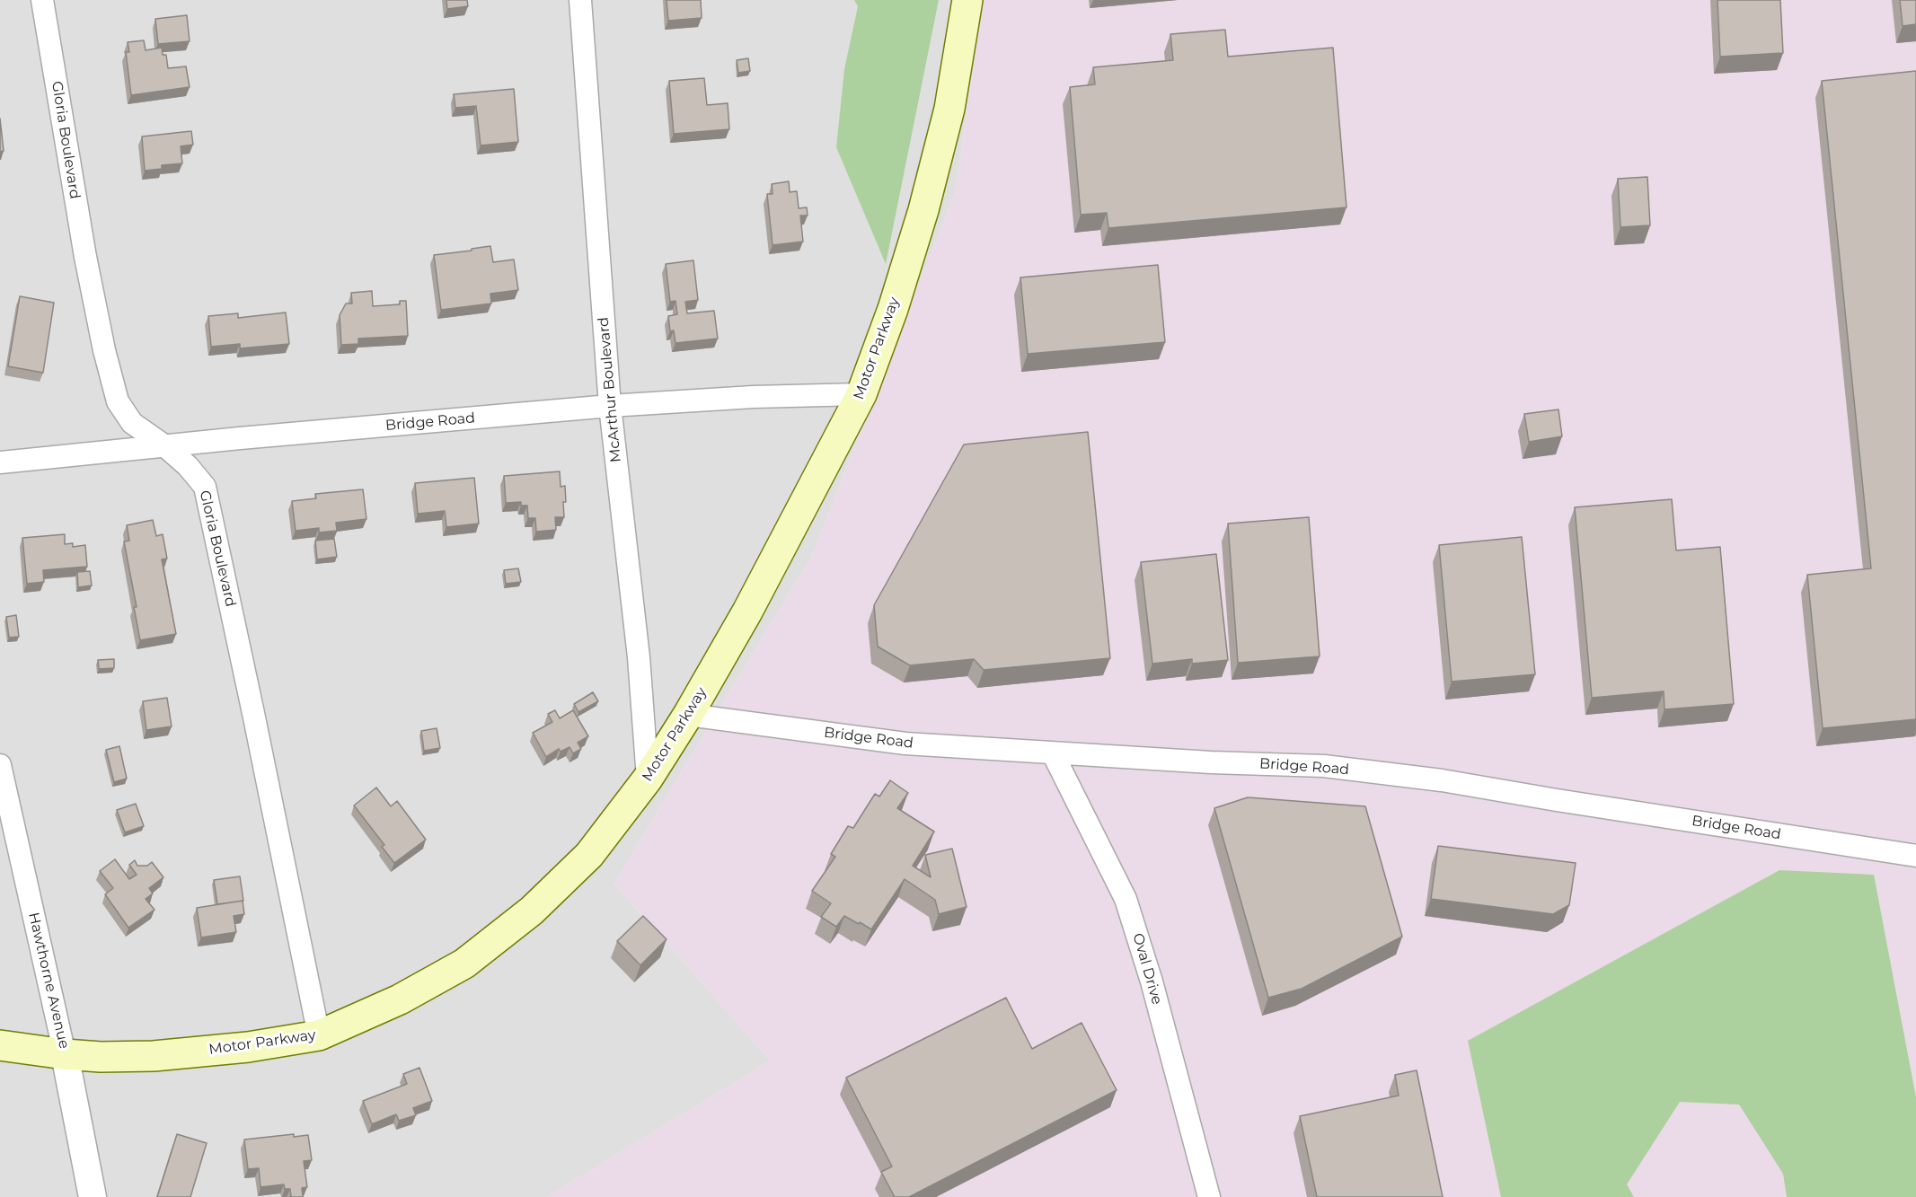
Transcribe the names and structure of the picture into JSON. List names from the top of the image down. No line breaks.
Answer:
{"streets":{"main road":["Motor Parkway"],"street":["Gloria Boulevard","McArthur Boulevard","Bridge Road","Oval Drive","Hawthorne Avenue"]},"crossings":[["Gloria Boulevard","Motor Parkway"],["Gloria Boulevard","Bridge Road"],["Motor Parkway","McArthur Boulevard"],["Motor Parkway","Bridge Road"],["Motor Parkway","Hawthorne Avenue"],["McArthur Boulevard","Bridge Road"],["Bridge Road","Oval Drive"]]}
